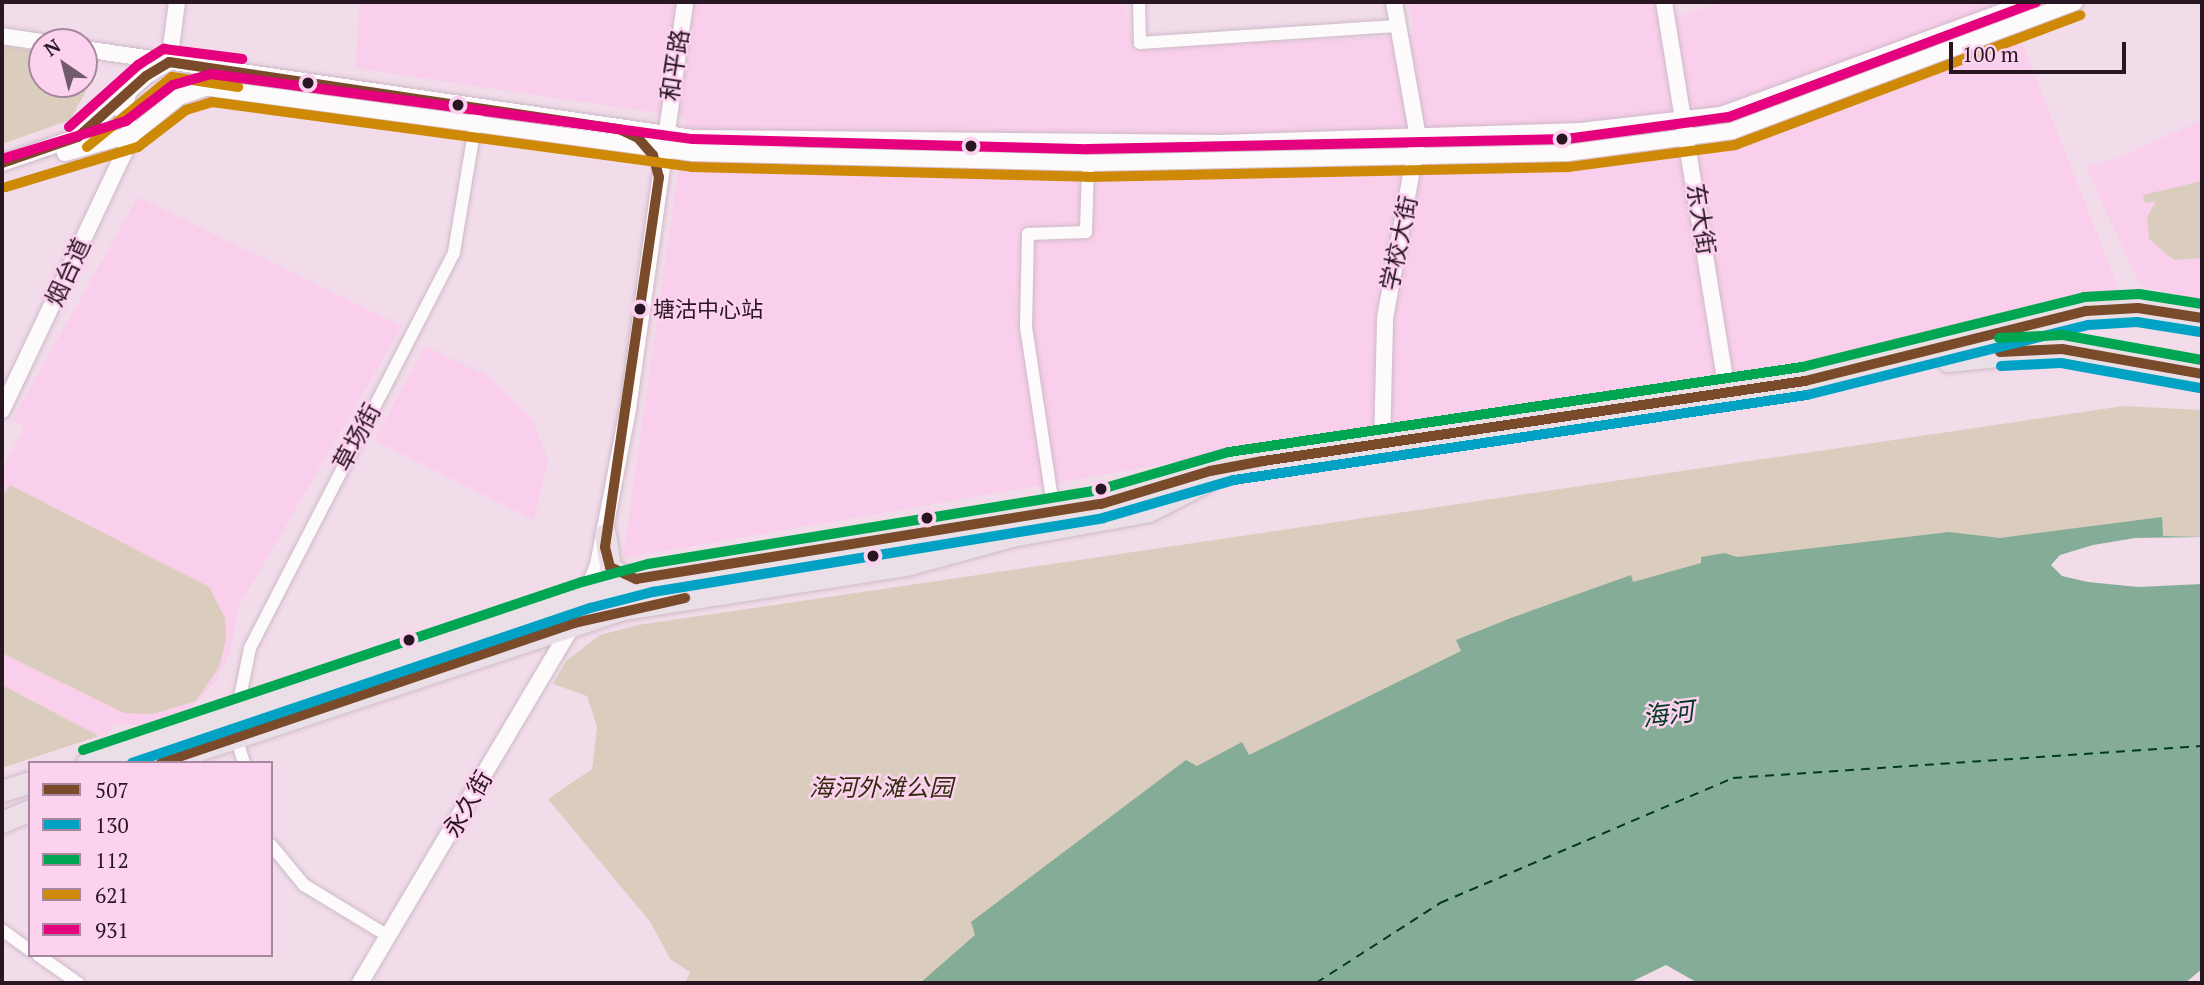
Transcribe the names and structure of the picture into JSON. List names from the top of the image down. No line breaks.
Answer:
{"streets":{"street":["和平路","东大街","学校大街","烟台道","草场街","永久街"]},"water":["海河"],"parks":["海河外滩公园"],"places":["塘沽中心站"],"lines":["transit line 931","transit line 621","transit line 507","transit line 112","transit line 130"],"legend":["507","130","112","621","931"],"scale_bar":"100 m","north":"top left"}
